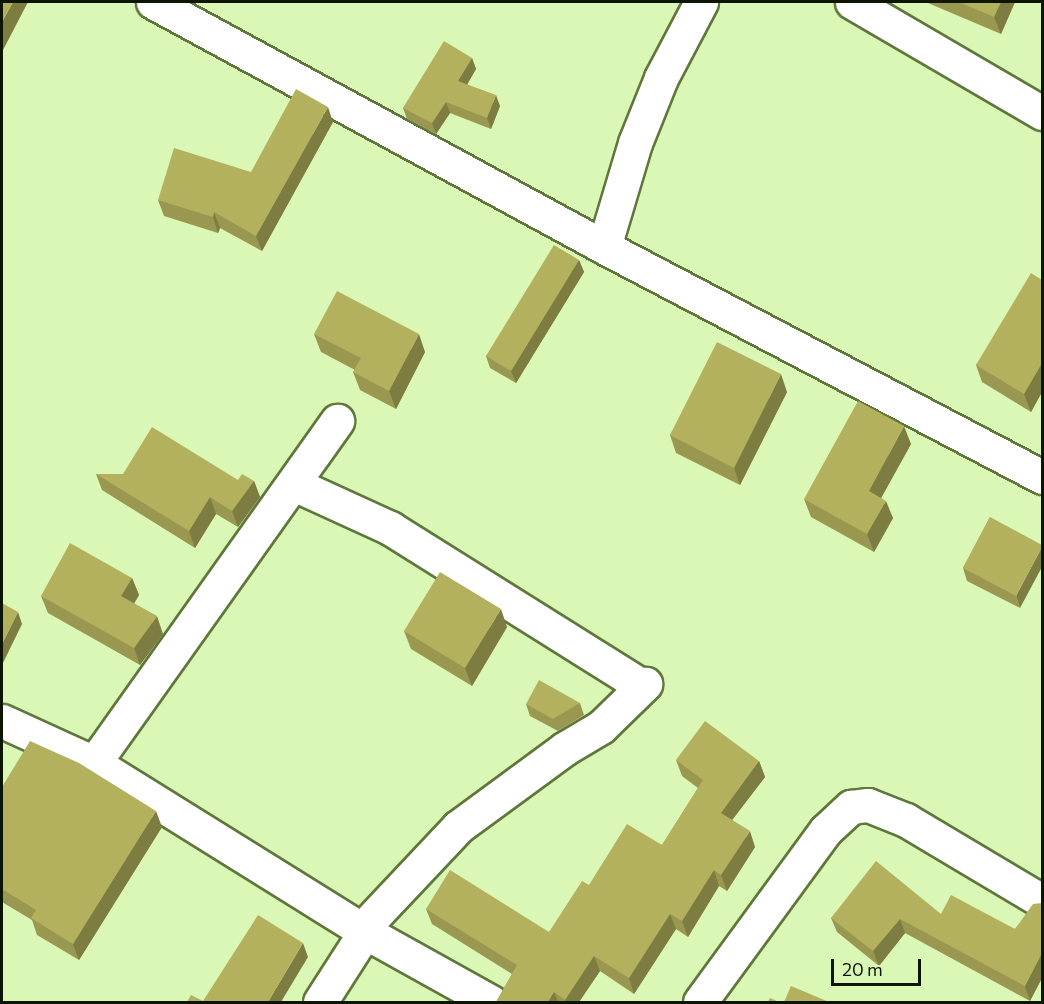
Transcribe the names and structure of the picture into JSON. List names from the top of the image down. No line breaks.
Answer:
{"scale_bar":"20 m"}
